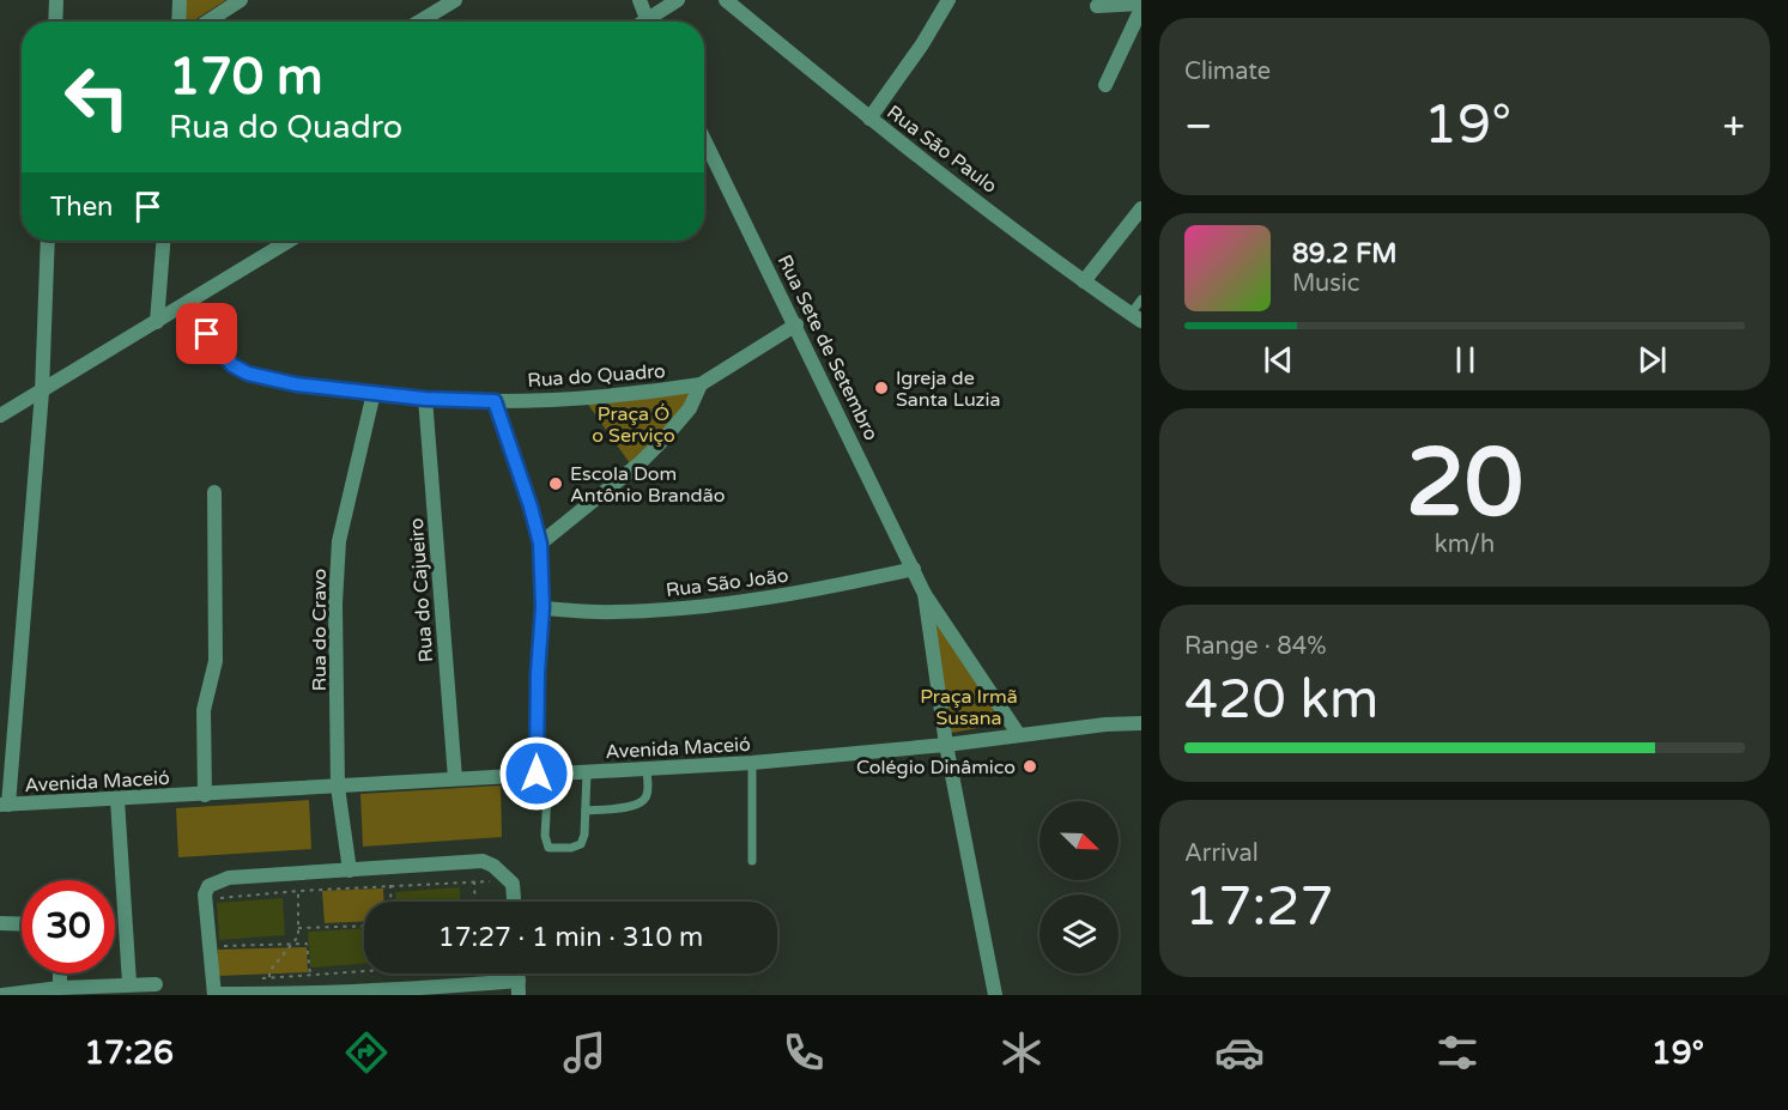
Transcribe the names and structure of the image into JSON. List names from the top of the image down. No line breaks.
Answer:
{"streets":{"street":["Rua São Paulo","Rua Sete de Setembro","Rua do Quadro","Rua São João","Rua do Cajueiro","Rua do Cravo","Avenida Maceió"]},"crossings":[["Rua Sete de Setembro","Rua São João"],["Rua Sete de Setembro","Avenida Maceió"],["Rua do Quadro","Rua do Cajueiro"],["Rua do Quadro","Rua do Cravo"],["Rua do Cajueiro","Avenida Maceió"],["Rua do Cravo","Avenida Maceió"]],"parks":["Praça Ó o Serviço","Praça Irmã Susana"],"places":["Igreja de Santa Luzia","Escola Dom Antônio Brandão","Colégio Dinâmico"],"north":"bottom right","page":{"tile":["Climate",["20","km/h"],["Range · 84%","420 km"],["Arrival","17:27"]],"turn":["170 m","Rua do Quadro"],"heat":["−","19°","+"],"then":"Then","song":["89.2 FM","Music"],"limit":"30","trip":"17:27 · 1 min · 310 m","tabs":["17:26","19°"]}}
